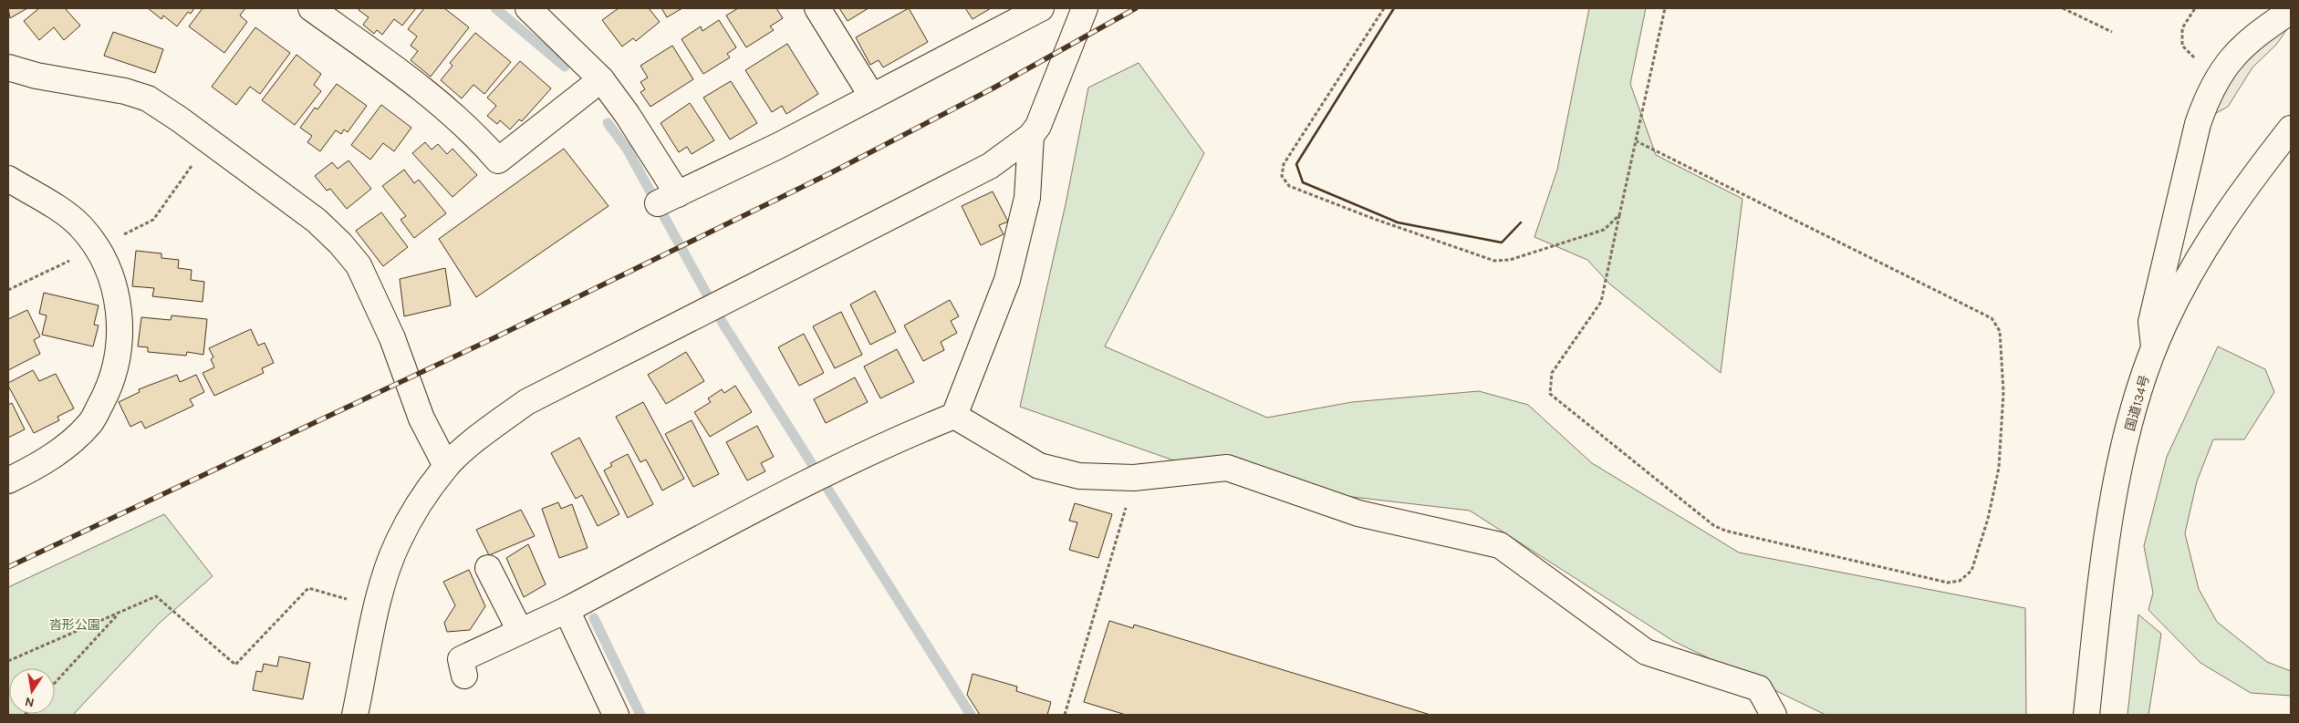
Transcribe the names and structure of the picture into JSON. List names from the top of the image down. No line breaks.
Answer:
{"streets":{"main road":["国道134号"]},"parks":["沓形公園"],"north":"bottom"}
